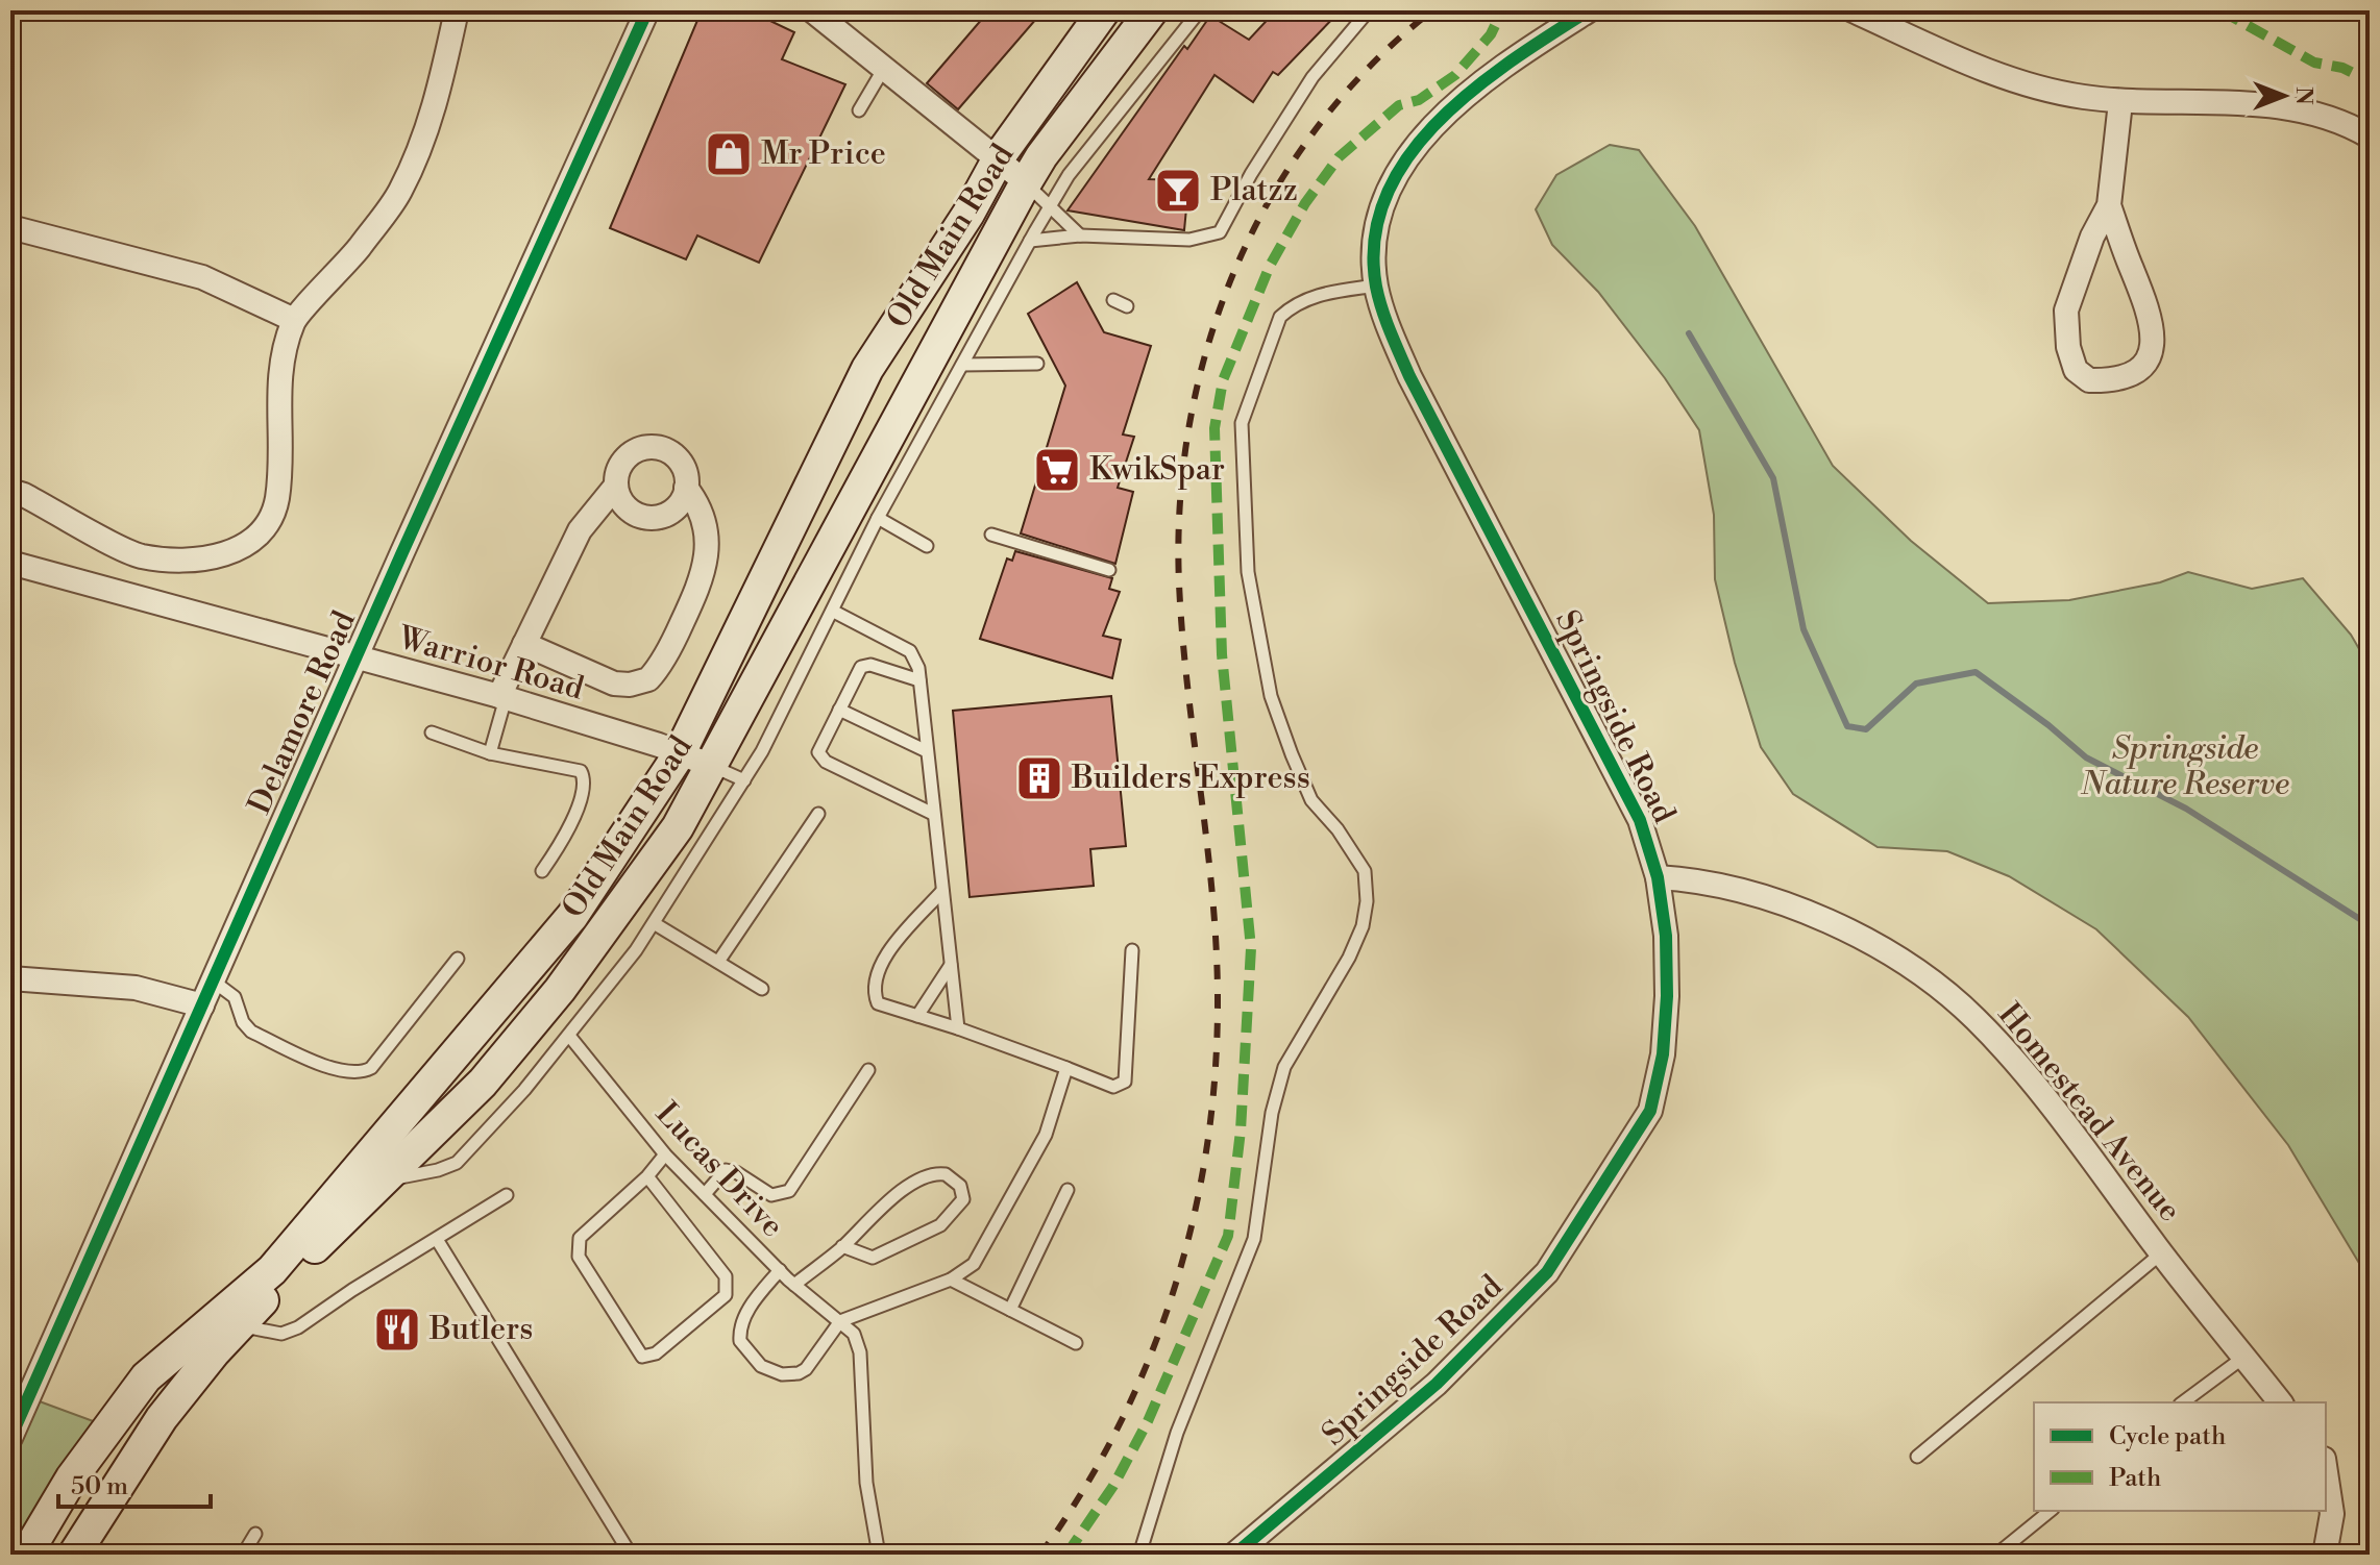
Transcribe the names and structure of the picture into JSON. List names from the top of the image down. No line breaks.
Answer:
{"streets":{"main road":["Old Main Road"],"street":["Warrior Road","Delamore Road","Springside Road","Homestead Avenue"],"lane":["Lucas Drive"]},"crossings":[["Old Main Road","Warrior Road"],["Warrior Road","Delamore Road"],["Springside Road","Homestead Avenue"]],"parks":["Springside Nature Reserve"],"places":{"shop":["Mr Price"],"bar":["Platzz"],"supermarket":["KwikSpar"],"building":["Builders Express"],"restaurant":["Butlers"]},"legend":["Cycle path","Path"],"scale_bar":"50 m","north":"right"}
